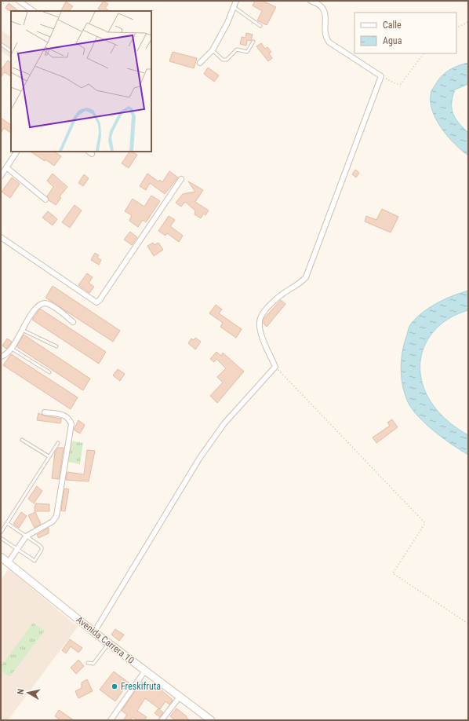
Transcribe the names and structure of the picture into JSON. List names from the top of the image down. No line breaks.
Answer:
{"streets":{"street":["Avenida Carrera 10"]},"places":["Freskifruta"],"legend":["Calle","Agua"],"north":"left"}
